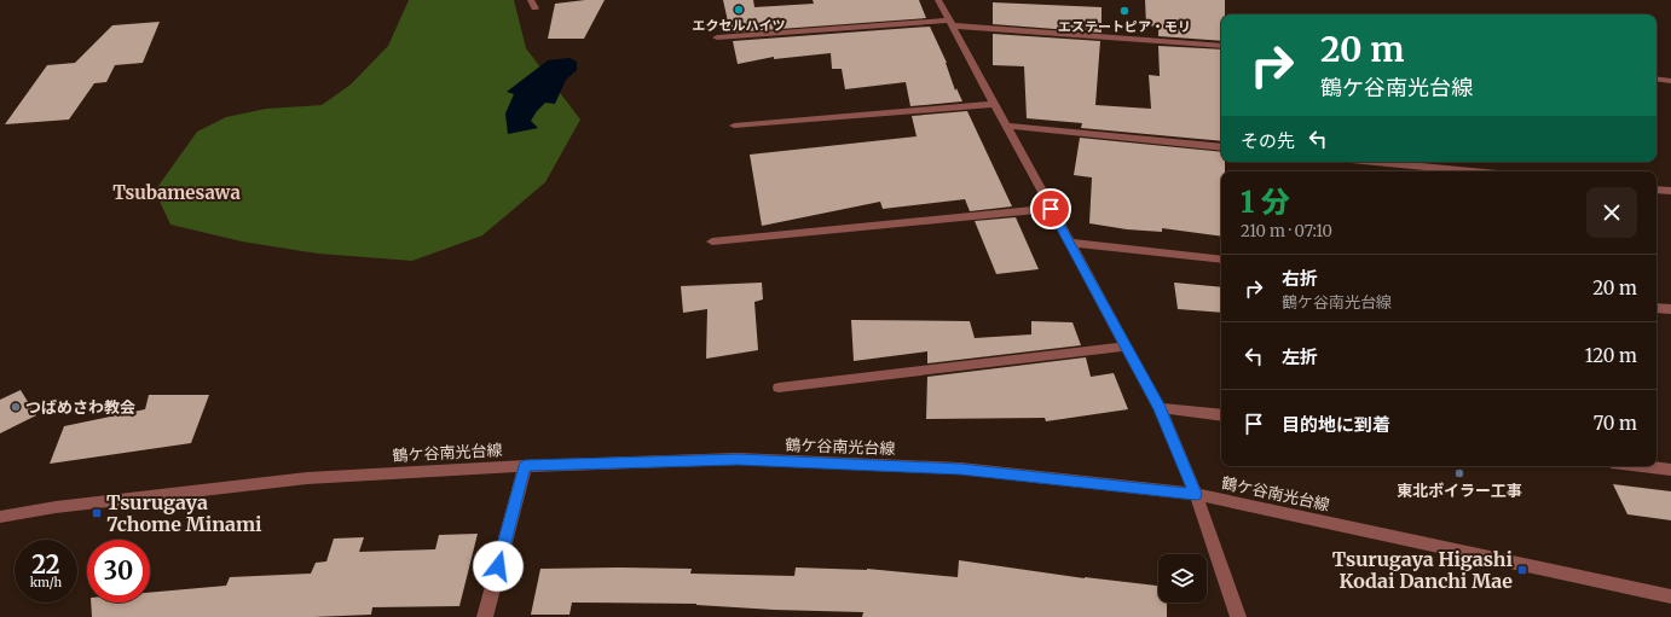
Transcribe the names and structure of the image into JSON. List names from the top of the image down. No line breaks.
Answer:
{"streets":{"street":["鶴ケ谷南光台線"]},"districts":["Tsubamesawa"],"places":{"other":["エクセルハイツ","エステートピア・モリ","つばめさわ教会","東北ボイラー工事"],"transit":["Tsurugaya 7chome Minami","Tsurugaya Higashi Kodai Danchi Mae"]},"page":{"turn":["20 m","鶴ケ谷南光台線"],"then":"その先","heading":["1 分","210 m · 07:10"],"list":[{"name":"右折","note":"鶴ケ谷南光台線","value":"20 m"},{"name":"左折","value":"120 m"},{"name":"目的地に到着","value":"70 m"}],"speed":"22 km/h","limit":"30"}}
